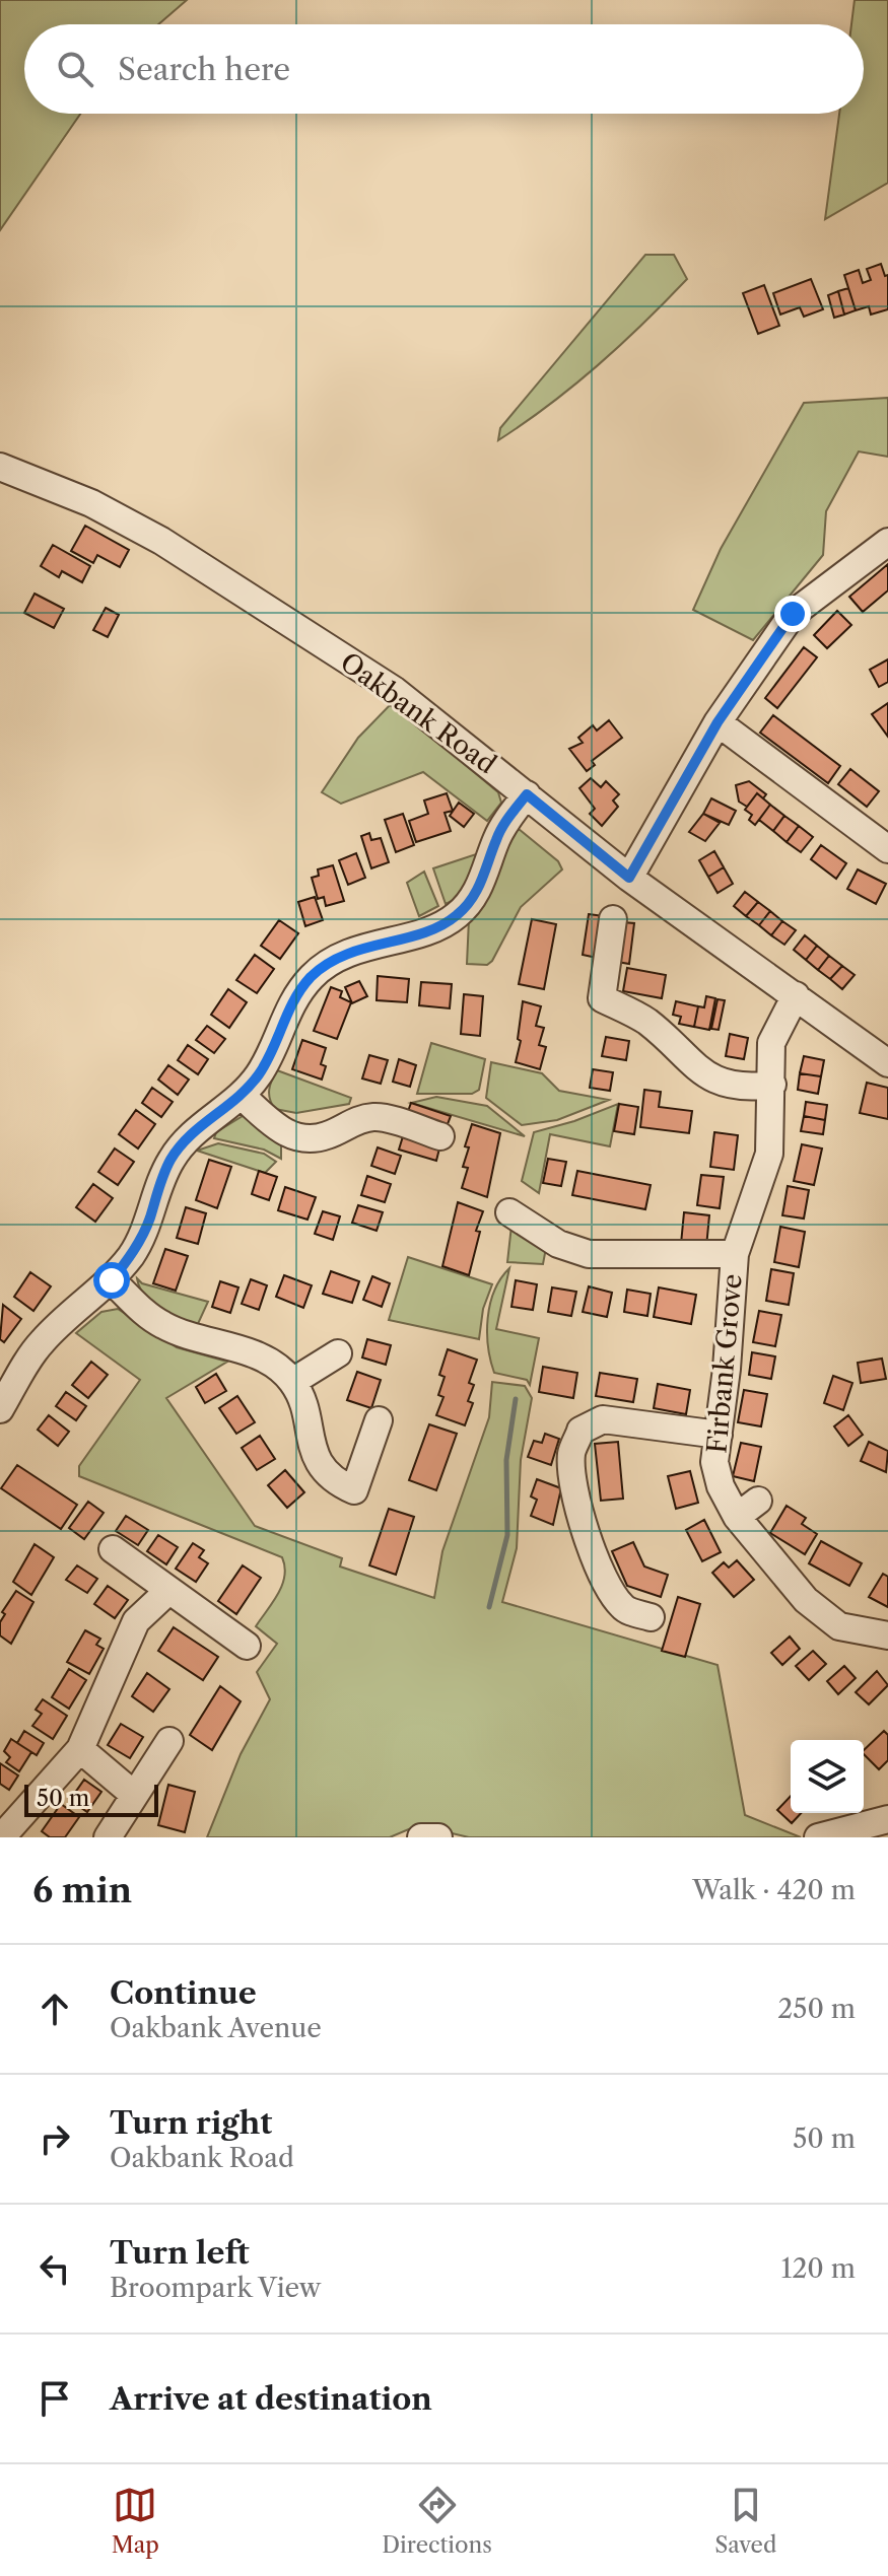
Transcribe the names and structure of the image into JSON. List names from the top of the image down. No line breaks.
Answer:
{"streets":{"street":["Oakbank Road","Firbank Grove"]},"crossings":[["Oakbank Road","Firbank Grove"]],"scale_bar":"50 m","page":{"search":"Search here","scale":"50 m","heading":["6 min","Walk · 420 m"],"list":[["Continue","Oakbank Avenue","250 m"],["Turn right","Oakbank Road","50 m"],["Turn left","Broompark View","120 m"],"Arrive at destination"],"nav":["Map","Directions","Saved"]}}
